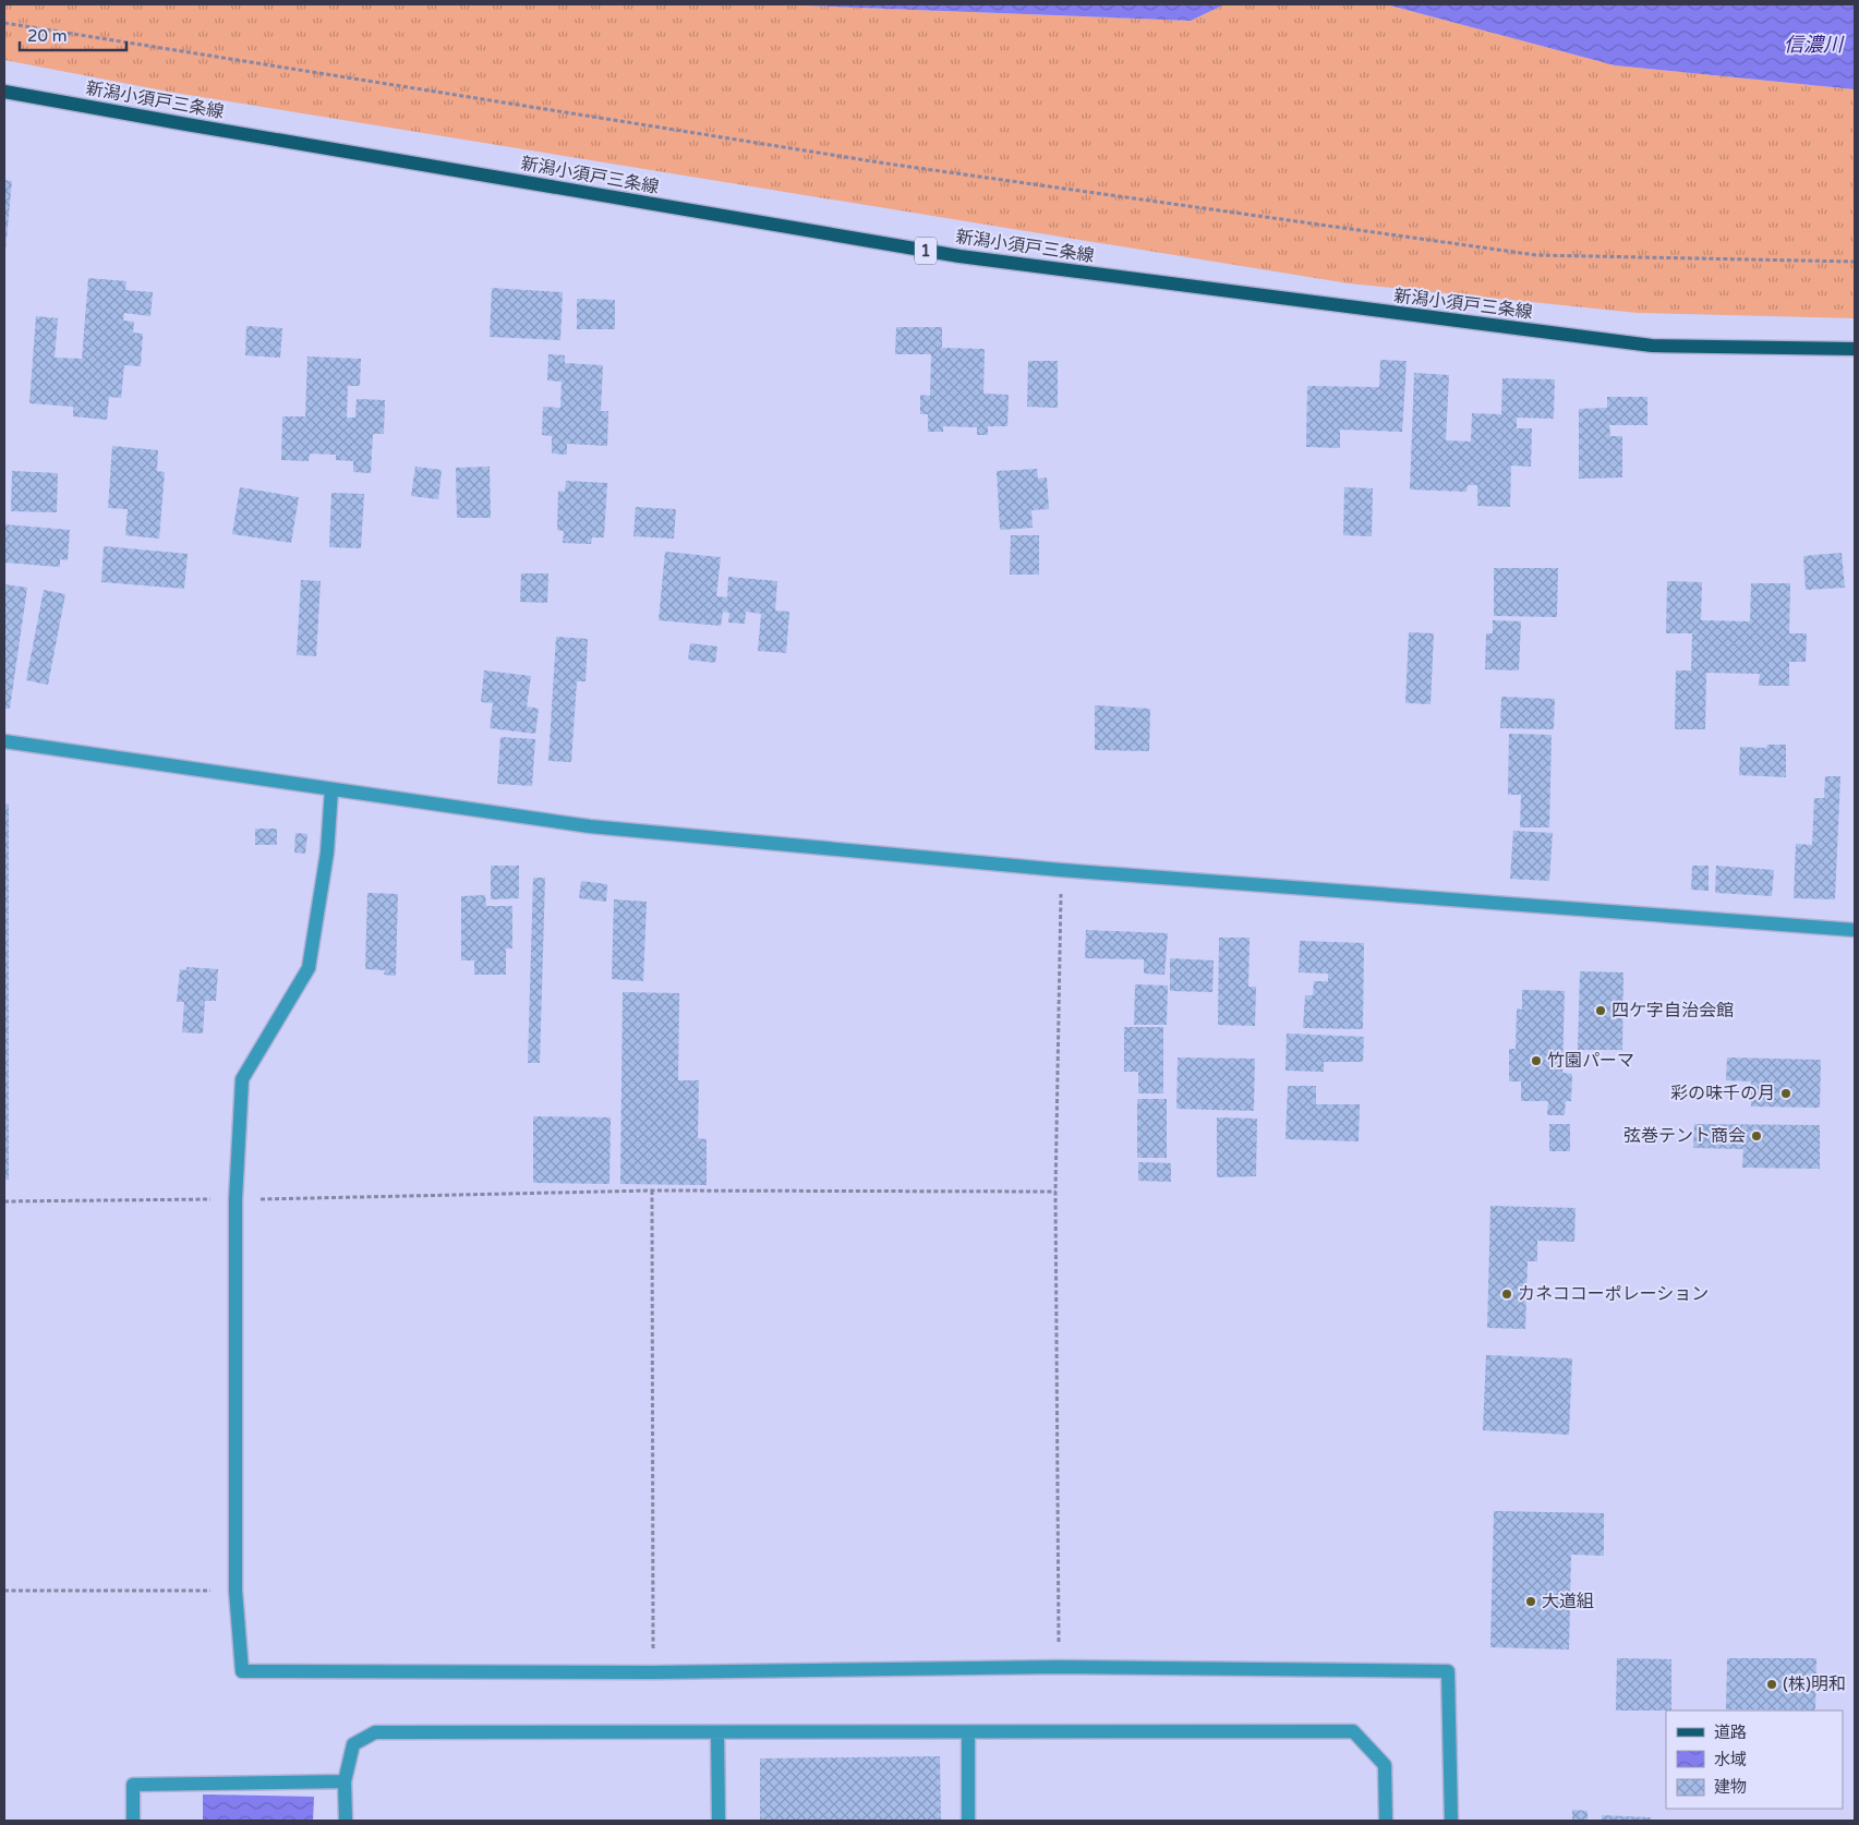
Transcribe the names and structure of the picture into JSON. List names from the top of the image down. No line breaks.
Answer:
{"streets":{"main road":["新潟小須戸三条線","1"]},"water":["信濃川"],"places":["四ケ字自治会館","竹園パーマ","彩の味千の月","弦巻テント商会","カネココーポレーション","大道組","(株)明和"],"legend":["道路","水域","建物"],"scale_bar":"20 m"}
